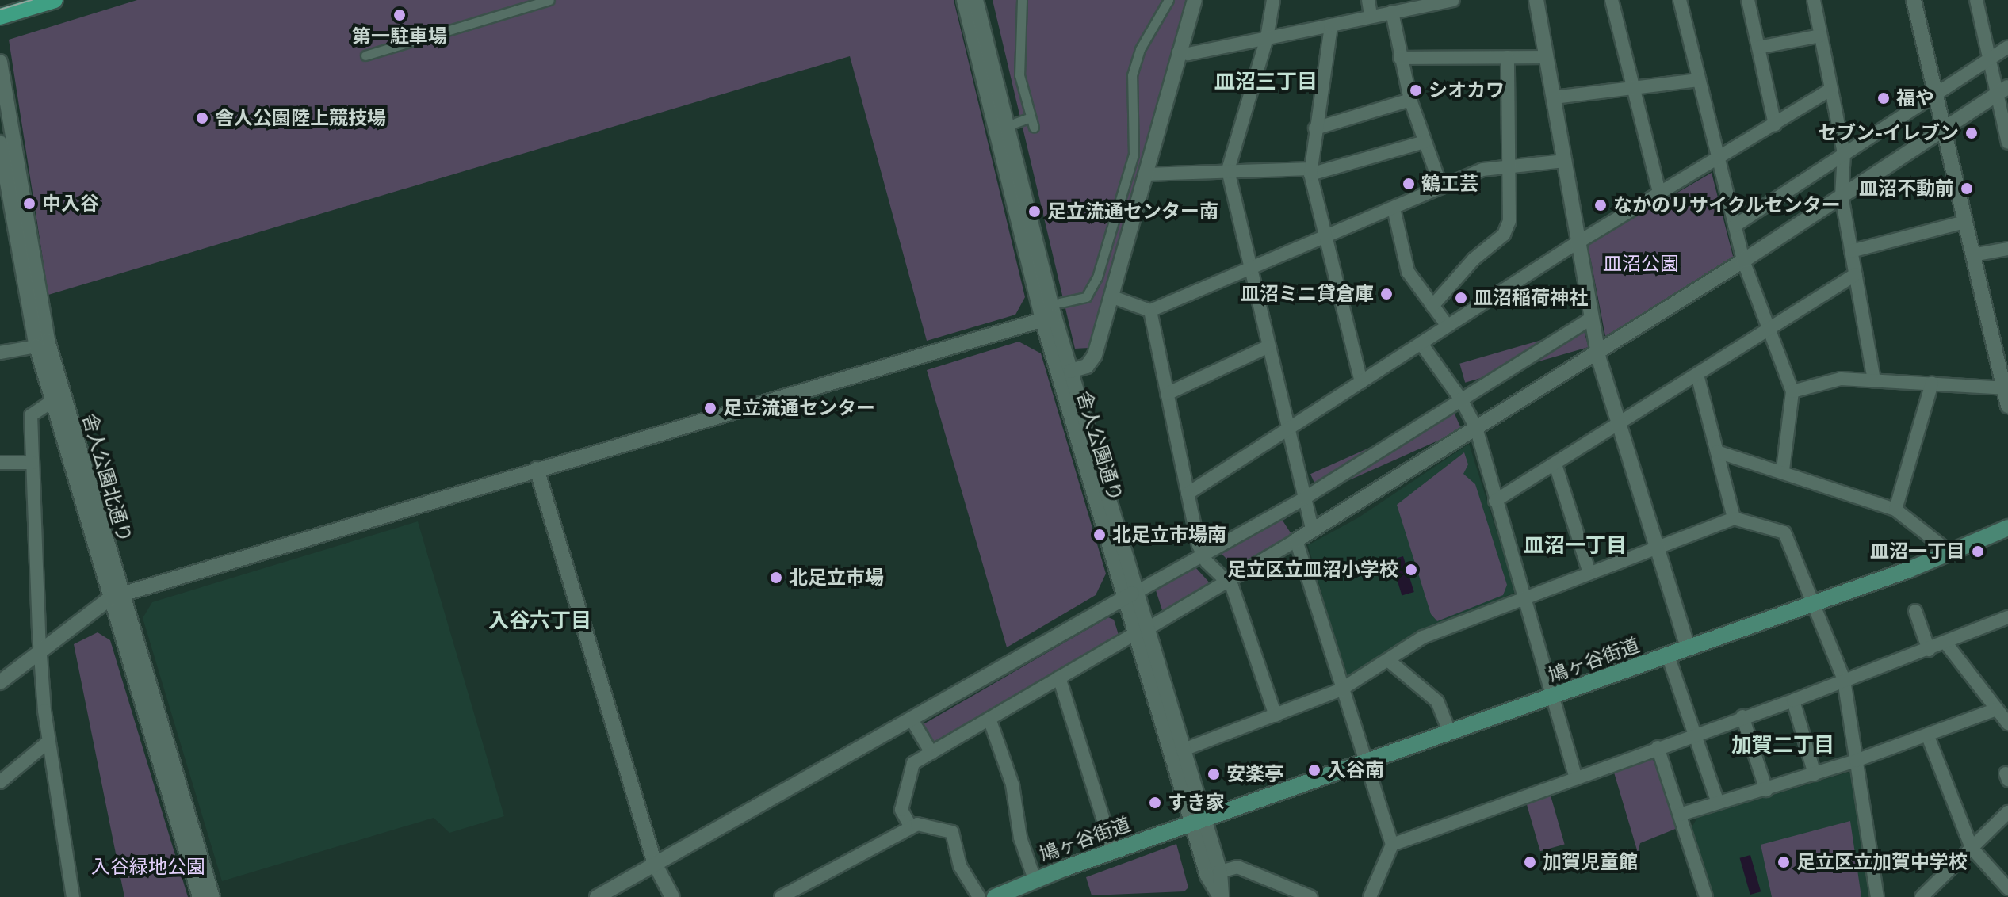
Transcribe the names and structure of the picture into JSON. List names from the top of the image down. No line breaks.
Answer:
{"streets":{"main road":["鳩ヶ谷街道"],"street":["舎人公園通り","舎人公園北通り"]},"crossings":[["舎人公園通り","鳩ヶ谷街道"]],"districts":["皿沼三丁目","皿沼一丁目","入谷六丁目","加賀二丁目"],"parks":["皿沼公園","入谷緑地公園"],"places":["第一駐車場","シオカワ","福や","舎人公園陸上競技場","セブン-イレブン","鶴工芸","皿沼不動前","中入谷","なかのリサイクルセンター","足立流通センター南","皿沼ミニ貸倉庫","皿沼稲荷神社","足立流通センター","北足立市場南","皿沼一丁目","足立区立皿沼小学校","北足立市場","入谷南","安楽亭","すき家","加賀児童館","足立区立加賀中学校"]}
